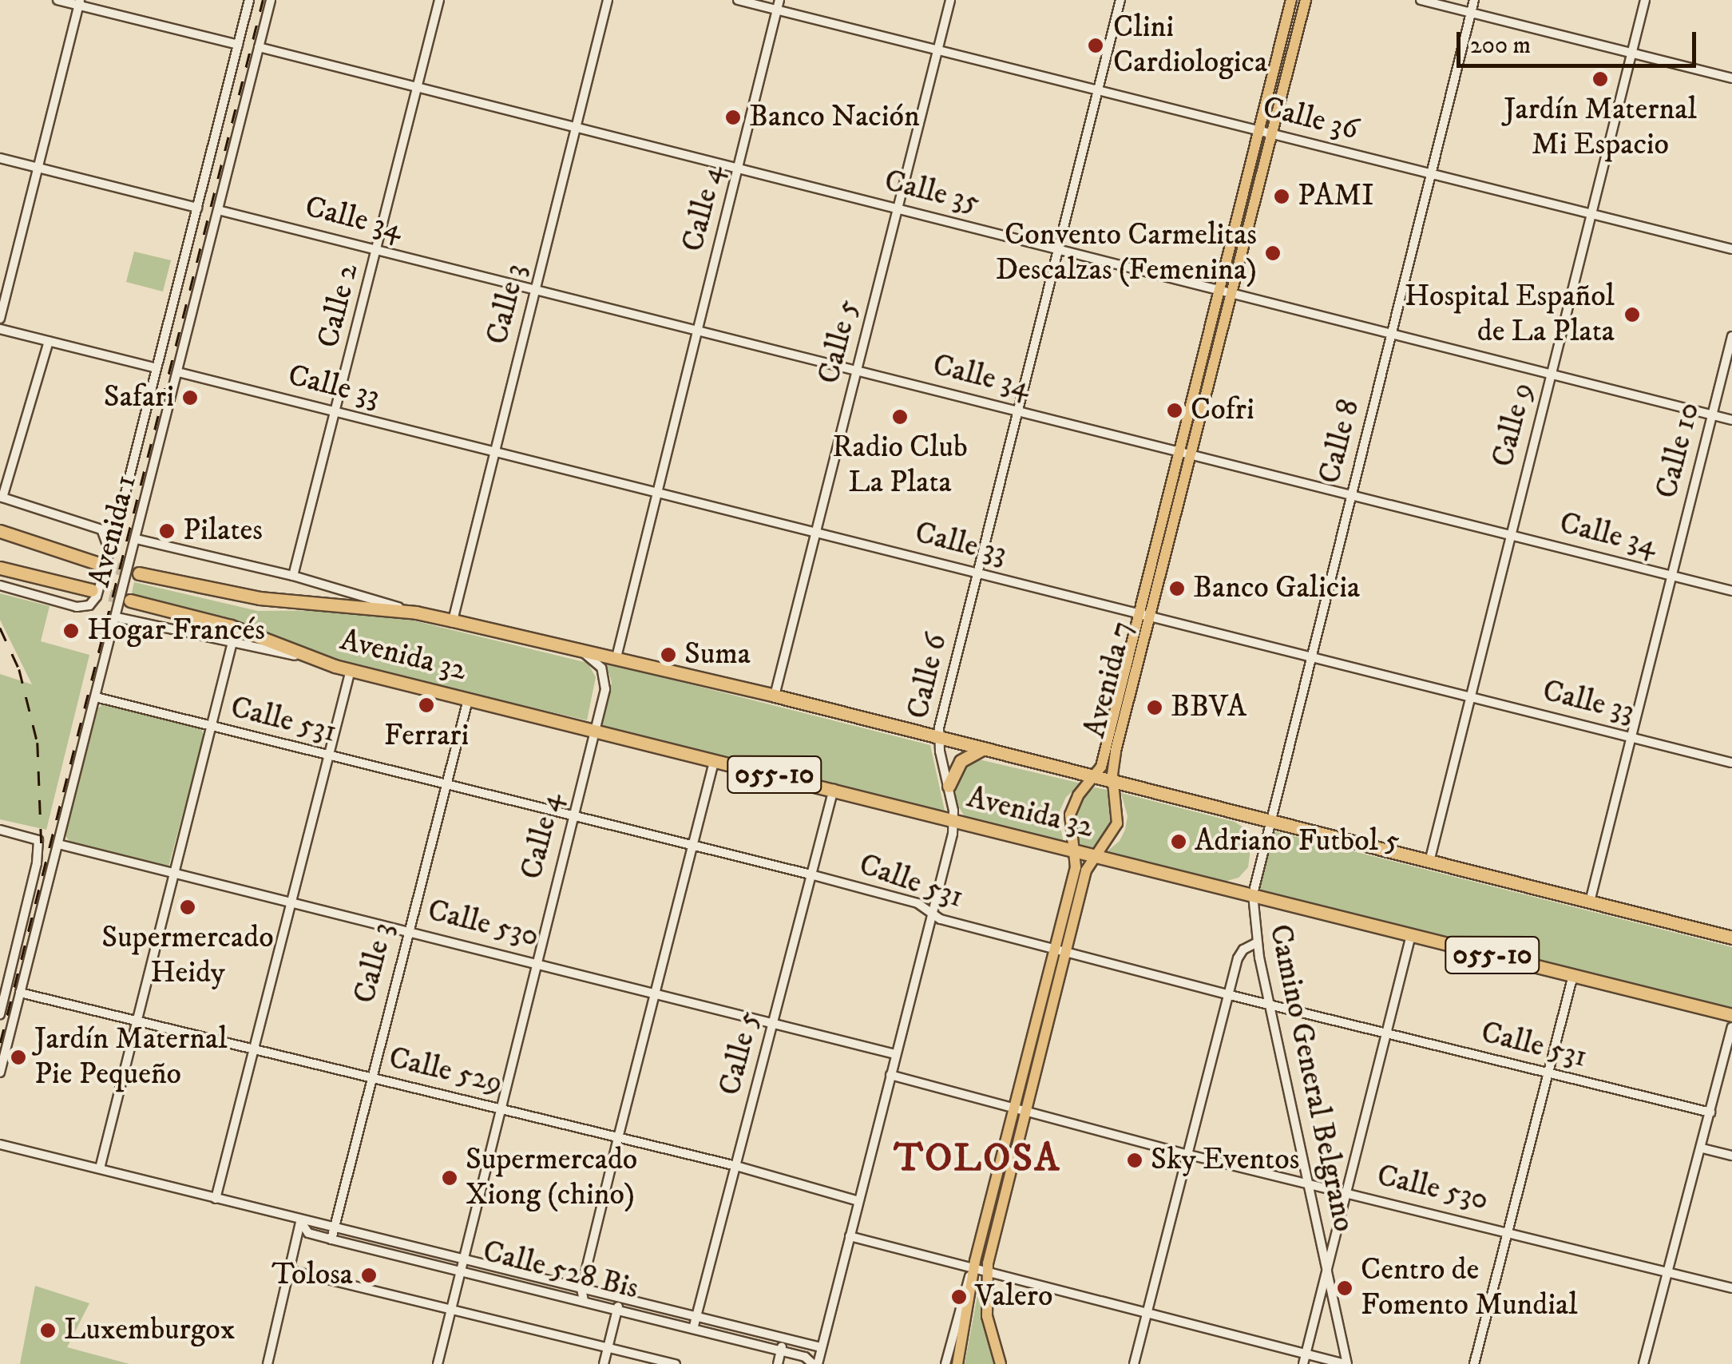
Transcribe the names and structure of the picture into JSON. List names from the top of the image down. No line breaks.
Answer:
{"streets":{"highway":["Avenida 32","055-10"],"main road":["Avenida 7"],"street":["Calle 36","Calle 35","Calle 4","Calle 34","Calle 3","Calle 2","Calle 5","Calle 33","Calle 9","Calle 8","Calle 10","Avenida 1","Calle 6","Calle 531","Calle 530","Calle 529","Camino General Belgrano","Calle 528 Bis"]},"crossings":[["Calle 36","Calle 4"],["Calle 36","Calle 5"],["Calle 36","Calle 9"],["Calle 36","Calle 8"],["Calle 36","Calle 6"],["Calle 36","Avenida 7"],["Calle 35","Calle 4"],["Calle 35","Calle 3"],["Calle 35","Calle 2"],["Calle 35","Calle 5"],["Calle 35","Calle 9"],["Calle 35","Calle 8"],["Calle 35","Calle 10"],["Calle 35","Avenida 1"],["Calle 35","Calle 6"],["Calle 35","Avenida 7"],["Calle 4","Calle 34"],["Calle 4","Calle 33"],["Calle 4","Avenida 32"],["Calle 4","Calle 531"],["Calle 4","Calle 530"],["Calle 4","Calle 529"],["Calle 4","Calle 528 Bis"],["Calle 34","Calle 3"],["Calle 34","Calle 2"],["Calle 34","Calle 5"],["Calle 34","Calle 9"],["Calle 34","Calle 8"],["Calle 34","Calle 10"],["Calle 34","Avenida 1"],["Calle 34","Calle 6"],["Calle 34","Avenida 7"],["Calle 3","Calle 33"],["Calle 3","Avenida 32"],["Calle 3","Calle 531"],["Calle 3","Calle 530"],["Calle 3","Calle 529"],["Calle 3","Calle 528 Bis"],["Calle 2","Calle 33"],["Calle 2","Avenida 32"],["Calle 5","Calle 33"],["Calle 5","Avenida 32"],["Calle 5","Calle 531"],["Calle 5","Calle 530"],["Calle 5","Calle 529"],["Calle 5","Calle 528 Bis"],["Calle 33","Calle 9"],["Calle 33","Calle 8"],["Calle 33","Calle 10"],["Calle 33","Avenida 1"],["Calle 33","Calle 6"],["Calle 33","Avenida 7"],["Calle 9","Avenida 32"],["Calle 8","Avenida 32"],["Calle 8","Camino General Belgrano"],["Calle 10","Avenida 32"],["Avenida 1","Avenida 32"],["Avenida 1","Calle 531"],["Avenida 1","Calle 530"],["Avenida 1","Calle 529"],["Avenida 32","Calle 6"],["Avenida 32","Avenida 7"],["Avenida 32","Camino General Belgrano"],["Calle 6","Calle 531"],["Calle 6","Calle 530"],["Calle 6","Calle 529"],["Calle 6","Calle 528 Bis"],["Avenida 7","Calle 531"],["Avenida 7","Calle 530"],["Calle 531","Camino General Belgrano"],["Calle 530","Camino General Belgrano"]],"districts":["TOLOSA"],"places":["Clini Cardiologica","Jardín Maternal Mi Espacio","Banco Nación","PAMI","Convento Carmelitas Descalzas (Femenina)","Hospital Español de La Plata","Safari","Cofri","Radio Club La Plata","Pilates","Banco Galicia","Hogar Francés","Suma","Ferrari","BBVA","Adriano Futbol 5","Supermercado Heidy","Jardín Maternal Pie Pequeño","Sky Eventos","Supermercado Xiong (chino)","Tolosa","Centro de Fomento Mundial","Valero","Luxemburgox"],"scale_bar":"200 m"}
